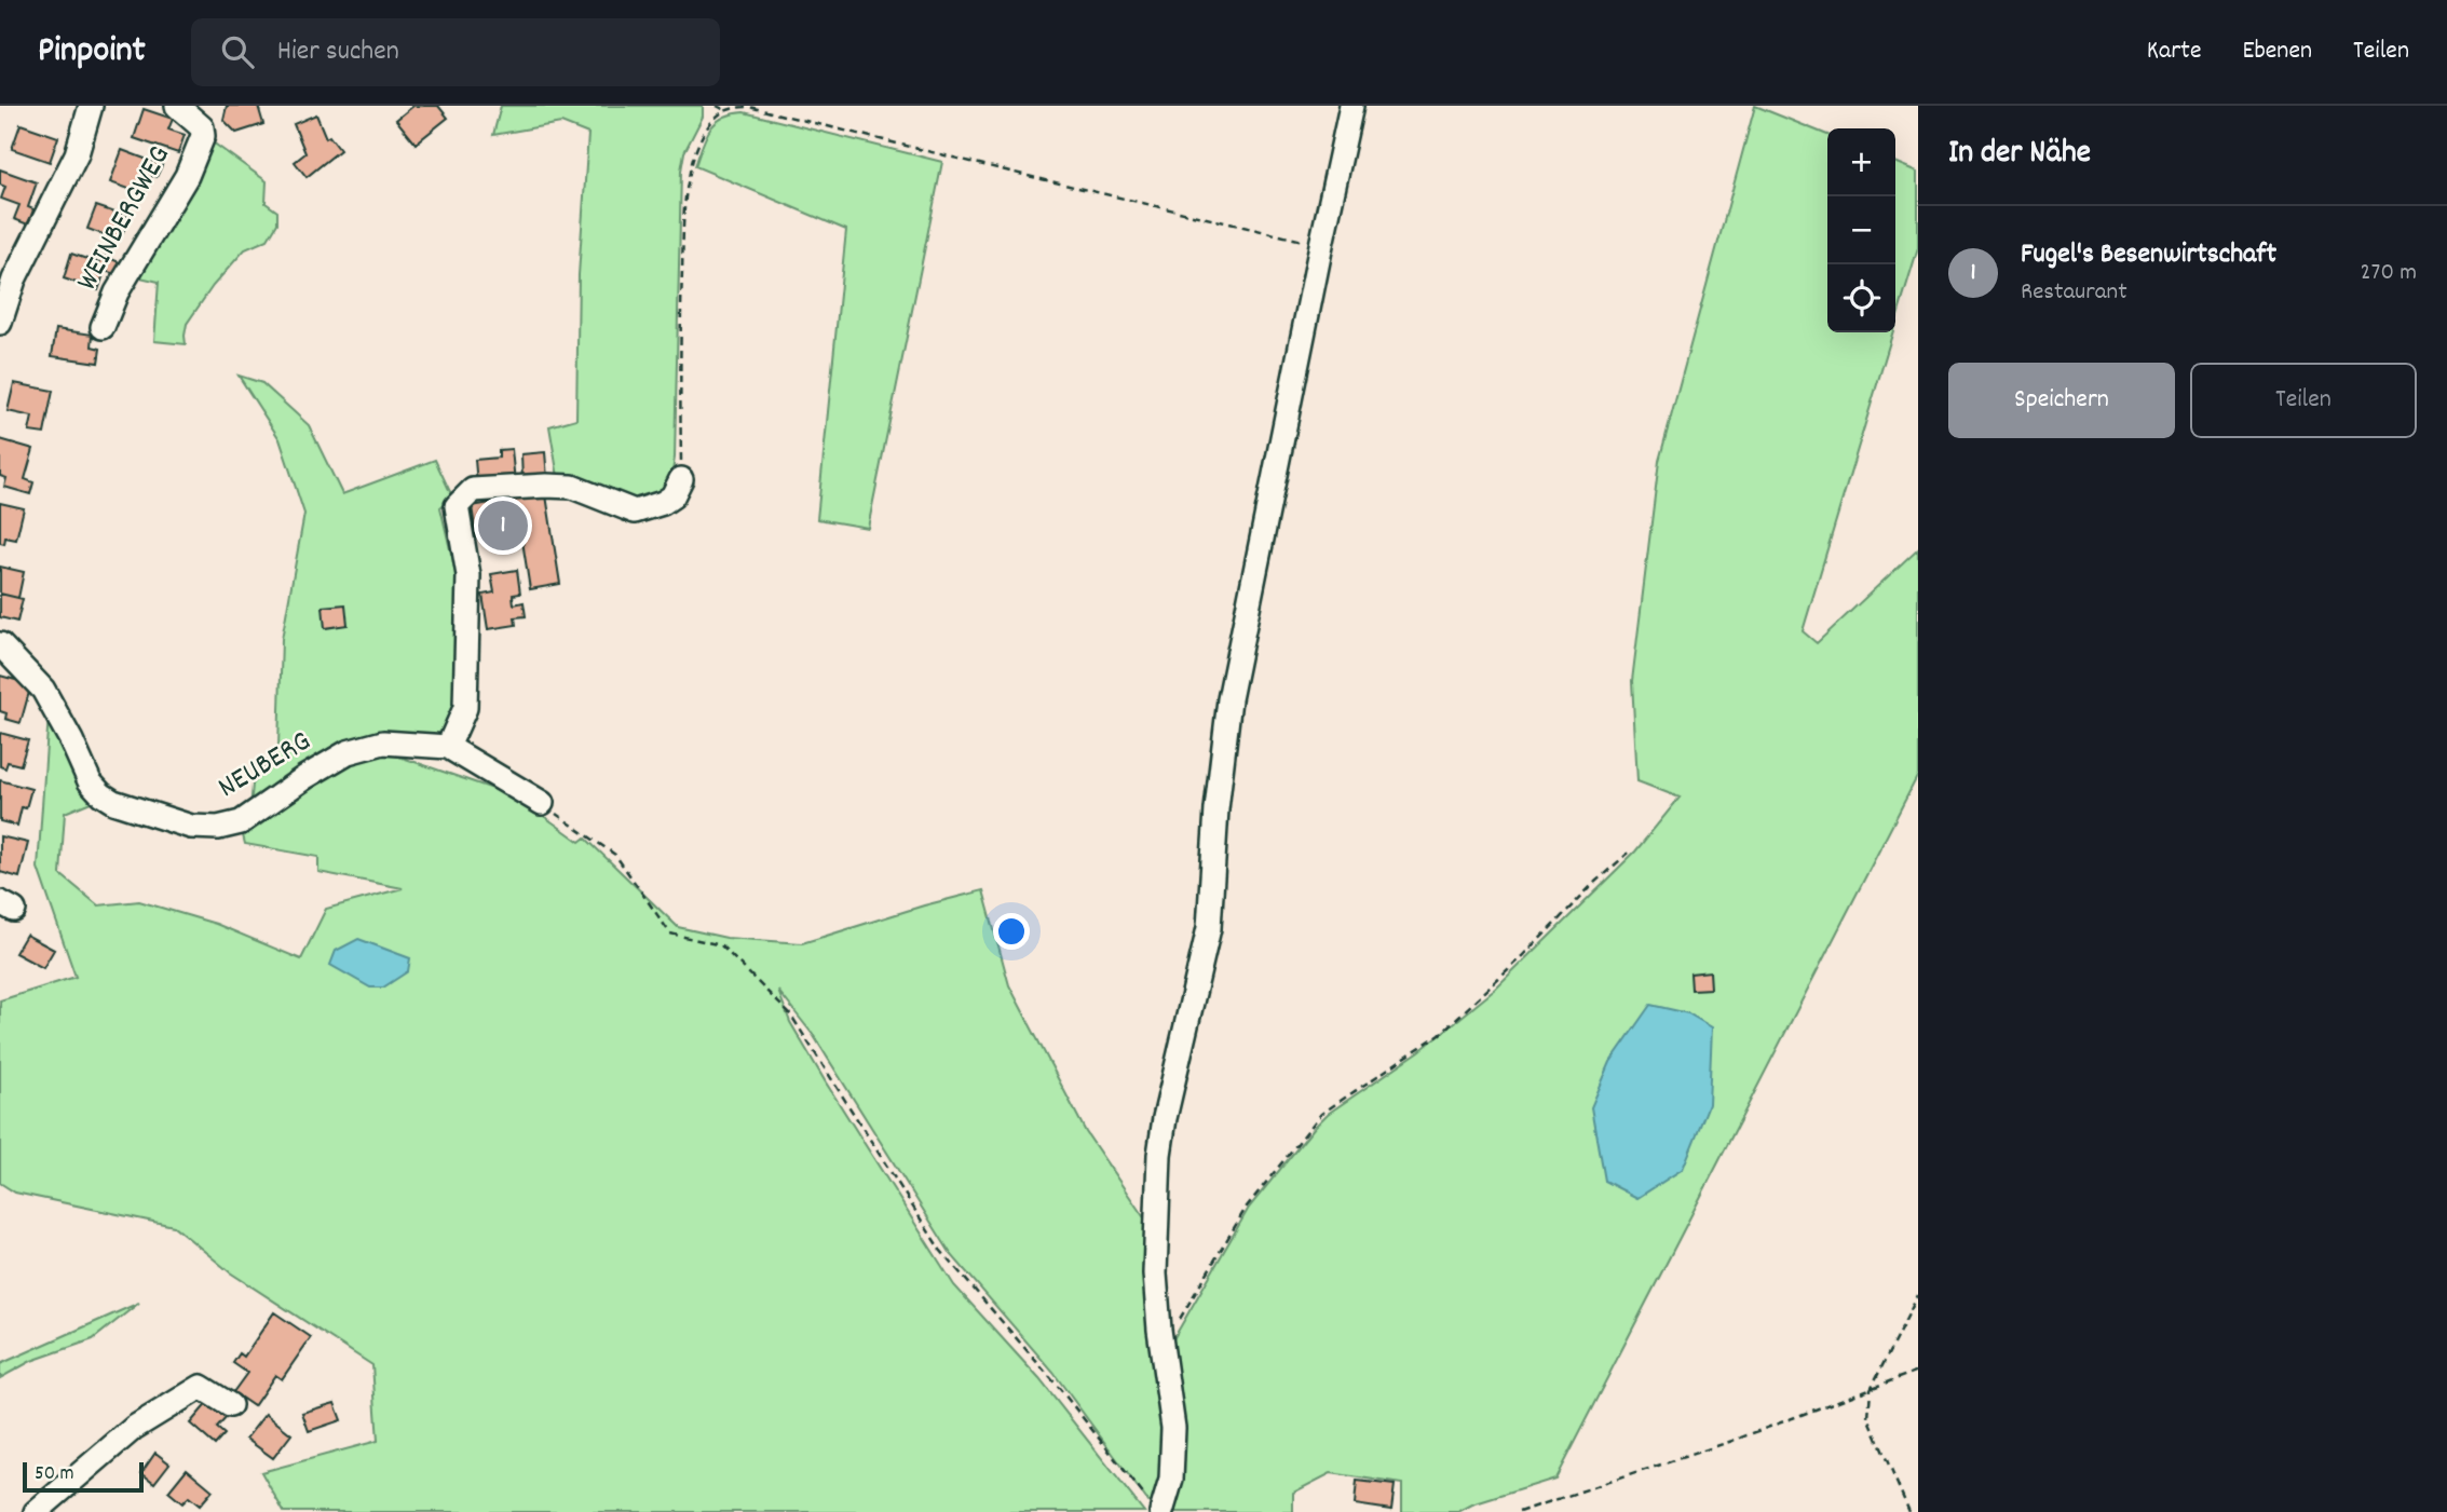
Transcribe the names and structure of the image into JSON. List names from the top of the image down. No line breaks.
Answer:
{"streets":{"street":["WEINBERGWEG","NEUBERG"]},"scale_bar":"50 m","page":{"header":"Pinpoint","search":"Hier suchen","nav":["Karte","Ebenen","Teilen"],"heading":"In der Nähe","map_buttons":["+","−"],"list":[{"mark":"1","name":"Fugel's Besenwirtschaft","note":"Restaurant","value":"270 m"}],"buttons":["Speichern","Teilen"],"pins":"1","scale":"50 m"}}
